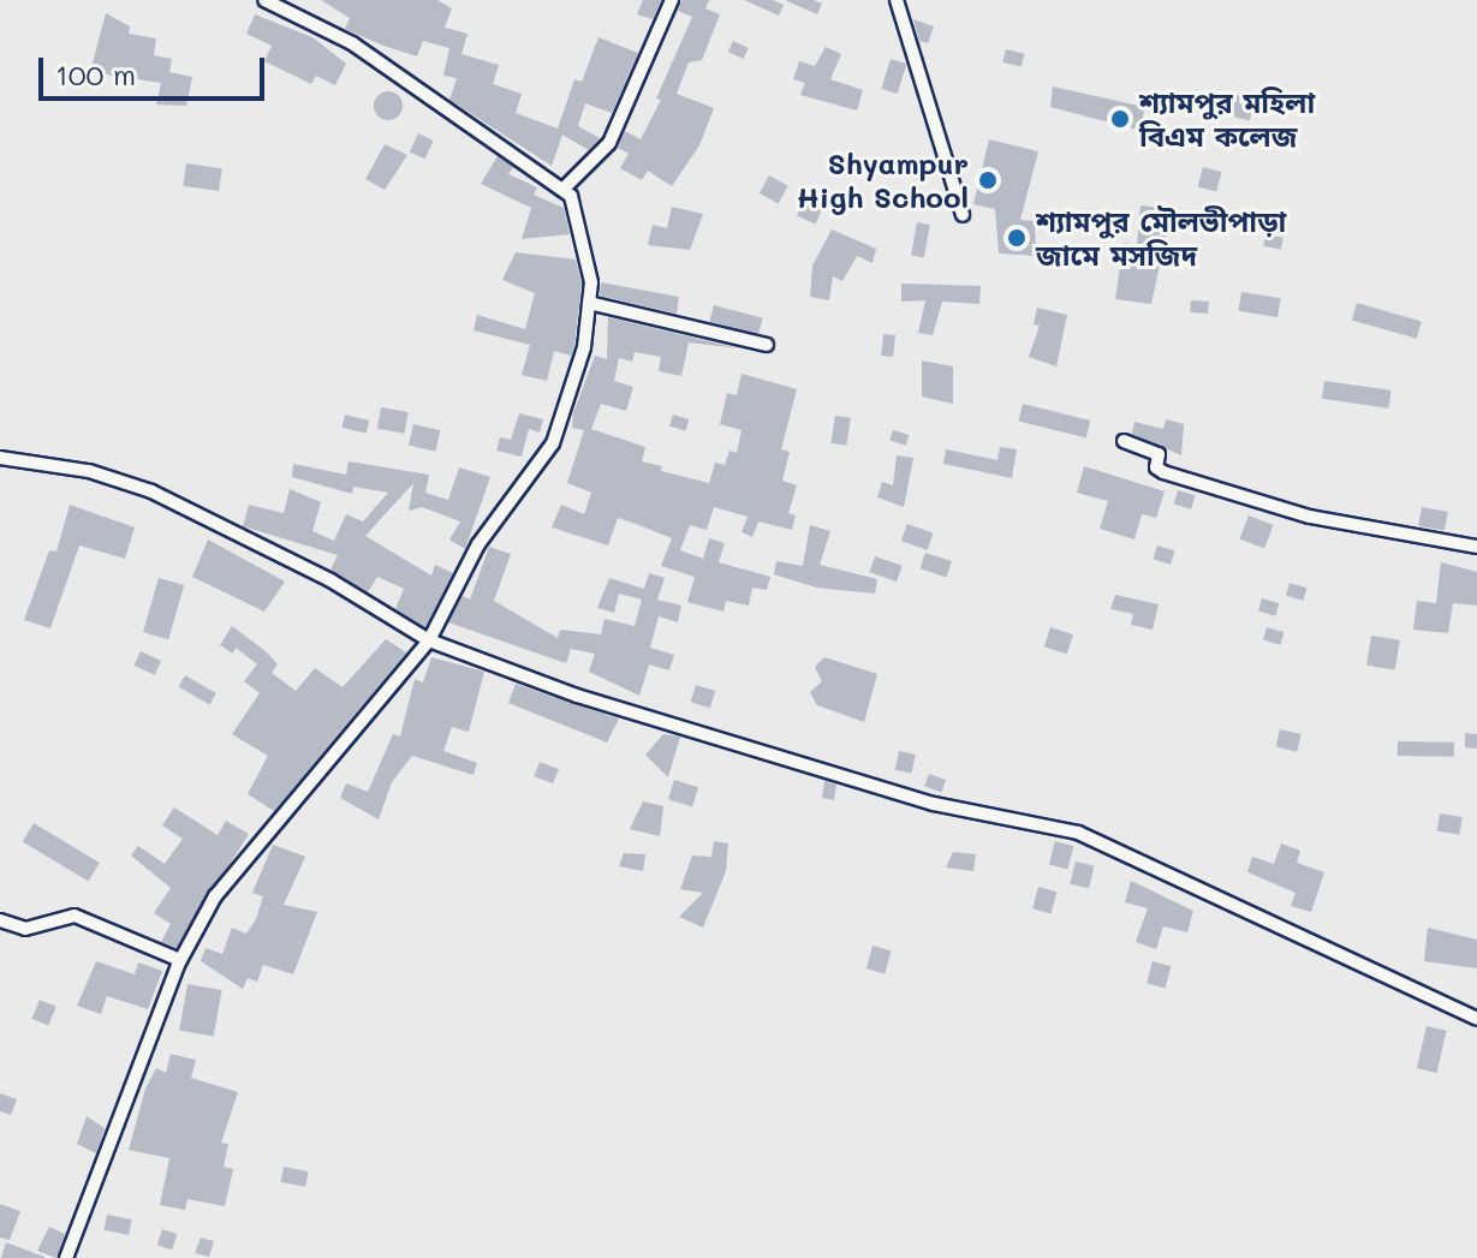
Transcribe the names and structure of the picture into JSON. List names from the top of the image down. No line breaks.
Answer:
{"places":["শ্যামপুর মহিলা বিএম কলেজ","Shyampur High School","শ্যামপুর মৌলভীপাড়া জামে মসজিদ"],"scale_bar":"100 m"}
